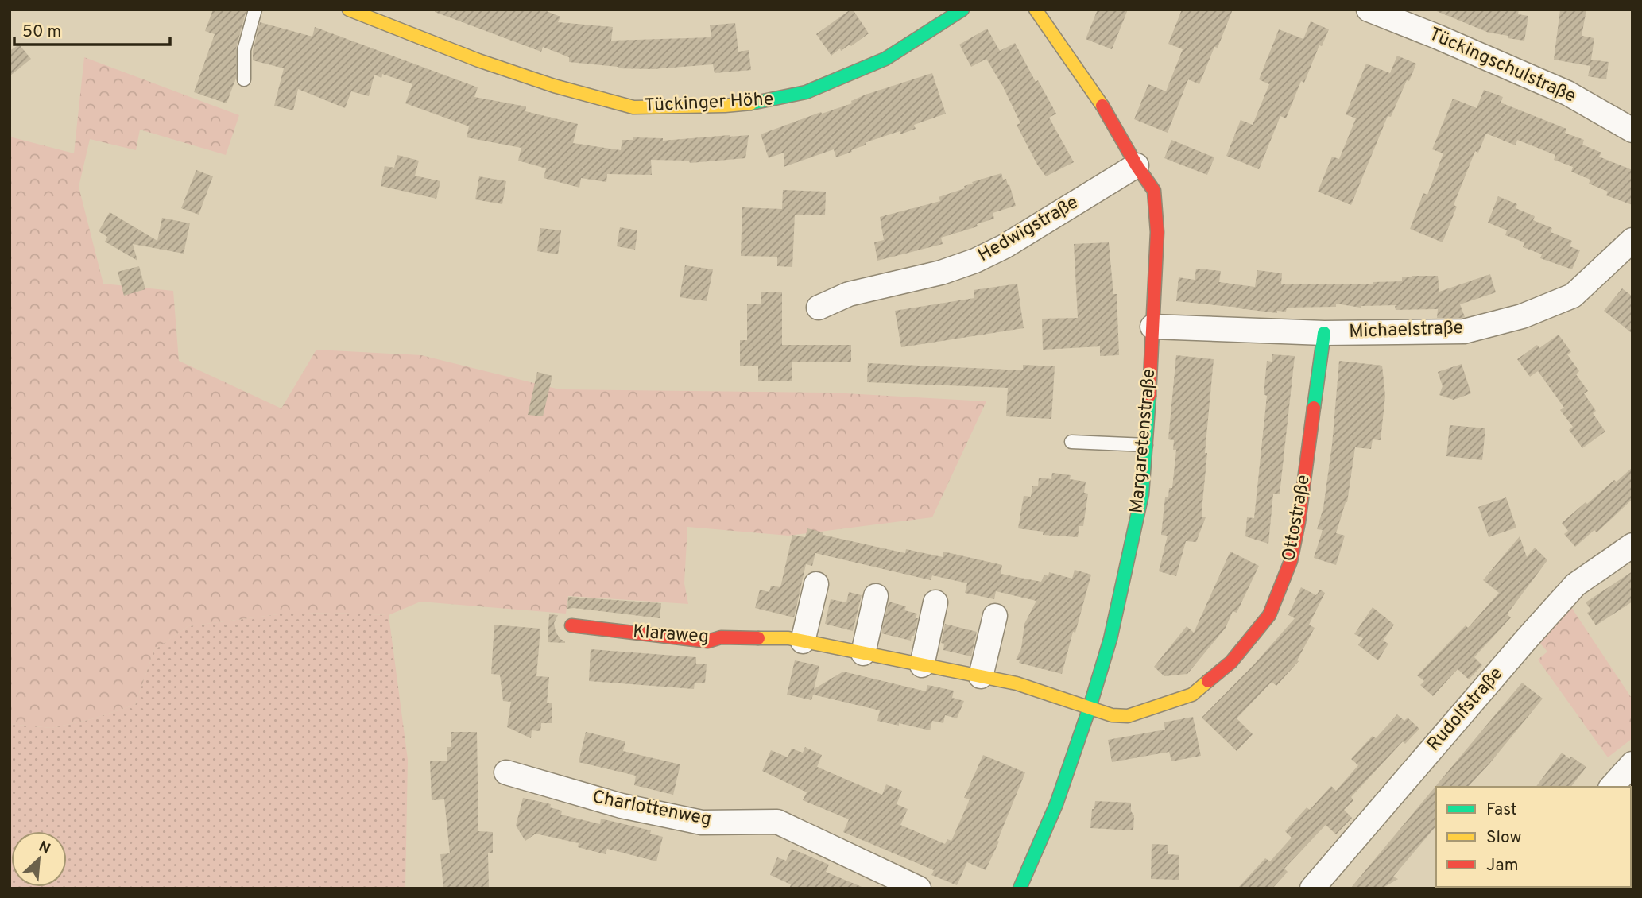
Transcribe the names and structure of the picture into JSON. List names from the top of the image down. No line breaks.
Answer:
{"streets":{"street":["Tückingschulstraße","Tückinger Höhe","Hedwigstraße","Michaelstraße","Margaretenstraße","Ottostraße","Klaraweg","Rudolfstraße","Charlottenweg"]},"crossings":[["Hedwigstraße","Margaretenstraße"],["Michaelstraße","Margaretenstraße"],["Michaelstraße","Ottostraße"],["Margaretenstraße","Ottostraße"],["Margaretenstraße","Klaraweg"],["Ottostraße","Klaraweg"]],"legend":["Fast","Slow","Jam"],"scale_bar":"50 m","north":"top right"}
